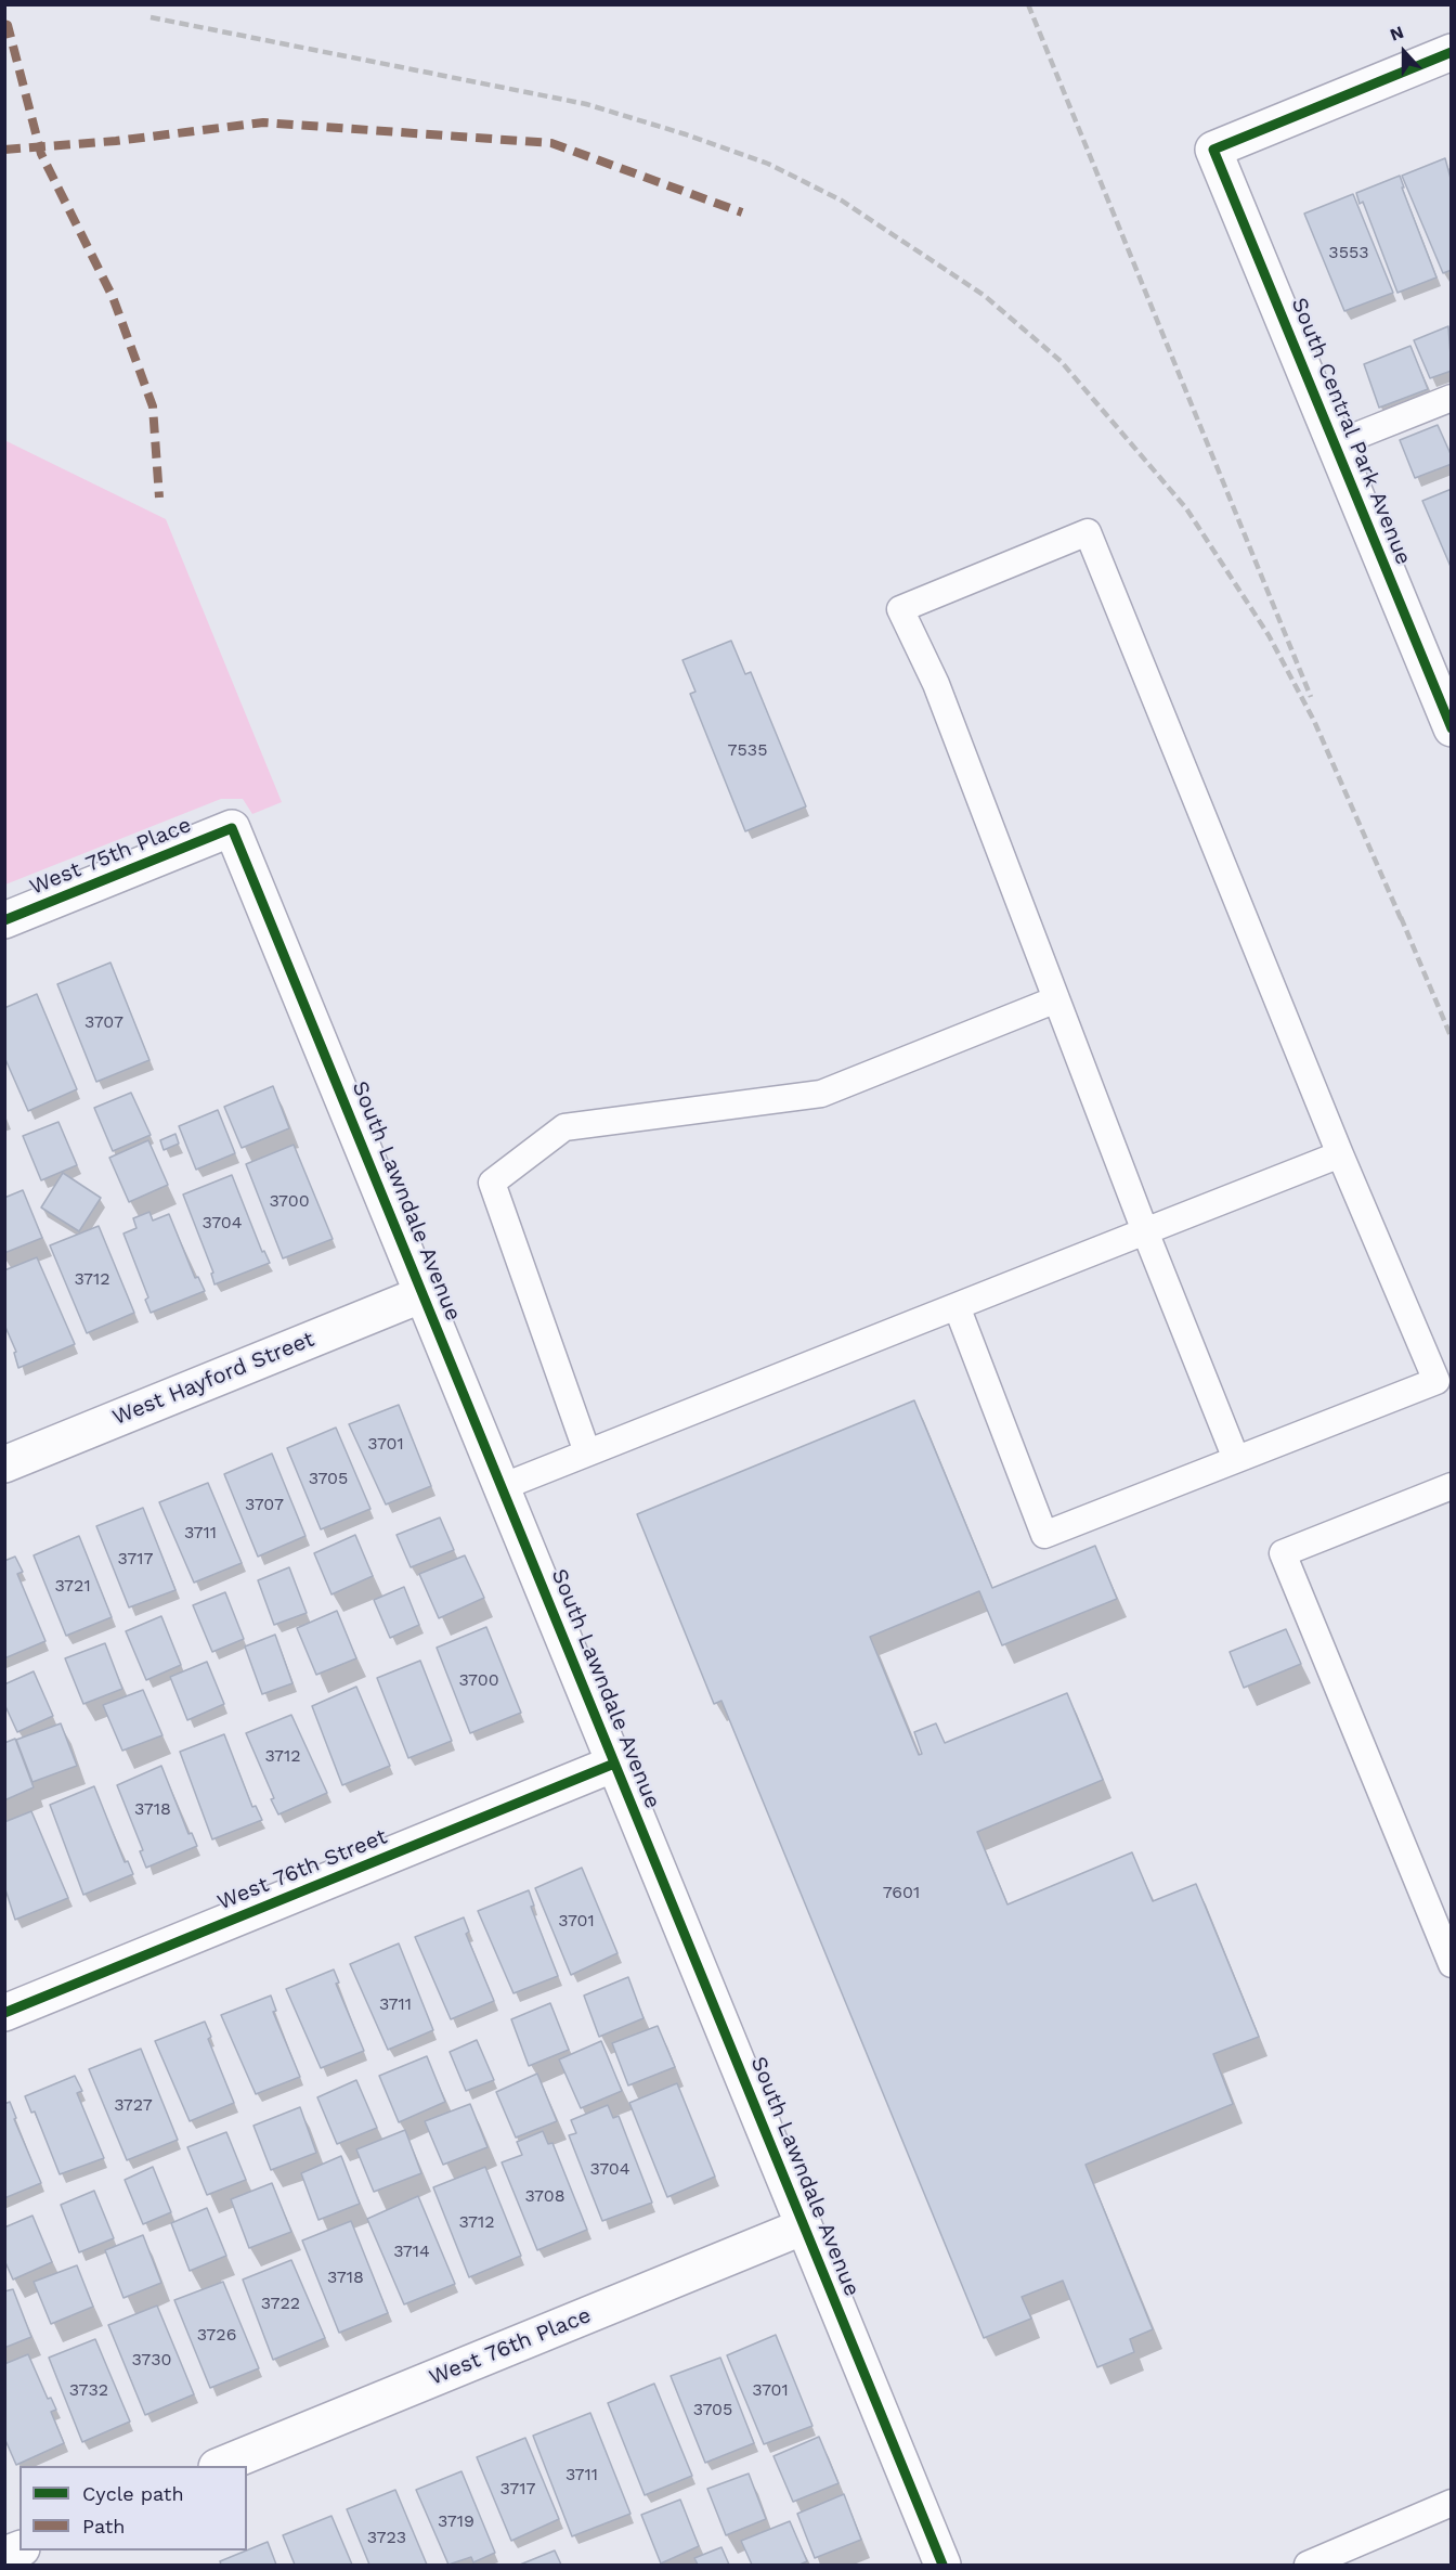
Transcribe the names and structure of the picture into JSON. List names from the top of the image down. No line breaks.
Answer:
{"streets":{"street":["South Central Park Avenue","West 75th Place","South Lawndale Avenue","West Hayford Street","West 76th Street","West 76th Place"]},"crossings":[["West 75th Place","South Lawndale Avenue"],["South Lawndale Avenue","West Hayford Street"],["South Lawndale Avenue","West 76th Street"],["South Lawndale Avenue","West 76th Place"]],"house_numbers":["3553","7535","3707","3700","3704","3712","3701","3705","3707","3711","3717","3721","3700","3712","3718","7601","3701","3711","3727","3704","3708","3712","3714","3718","3722","3726","3730","3732","3701","3705","3711","3717","3719","3723"],"legend":["Cycle path","Path"],"north":"top"}
